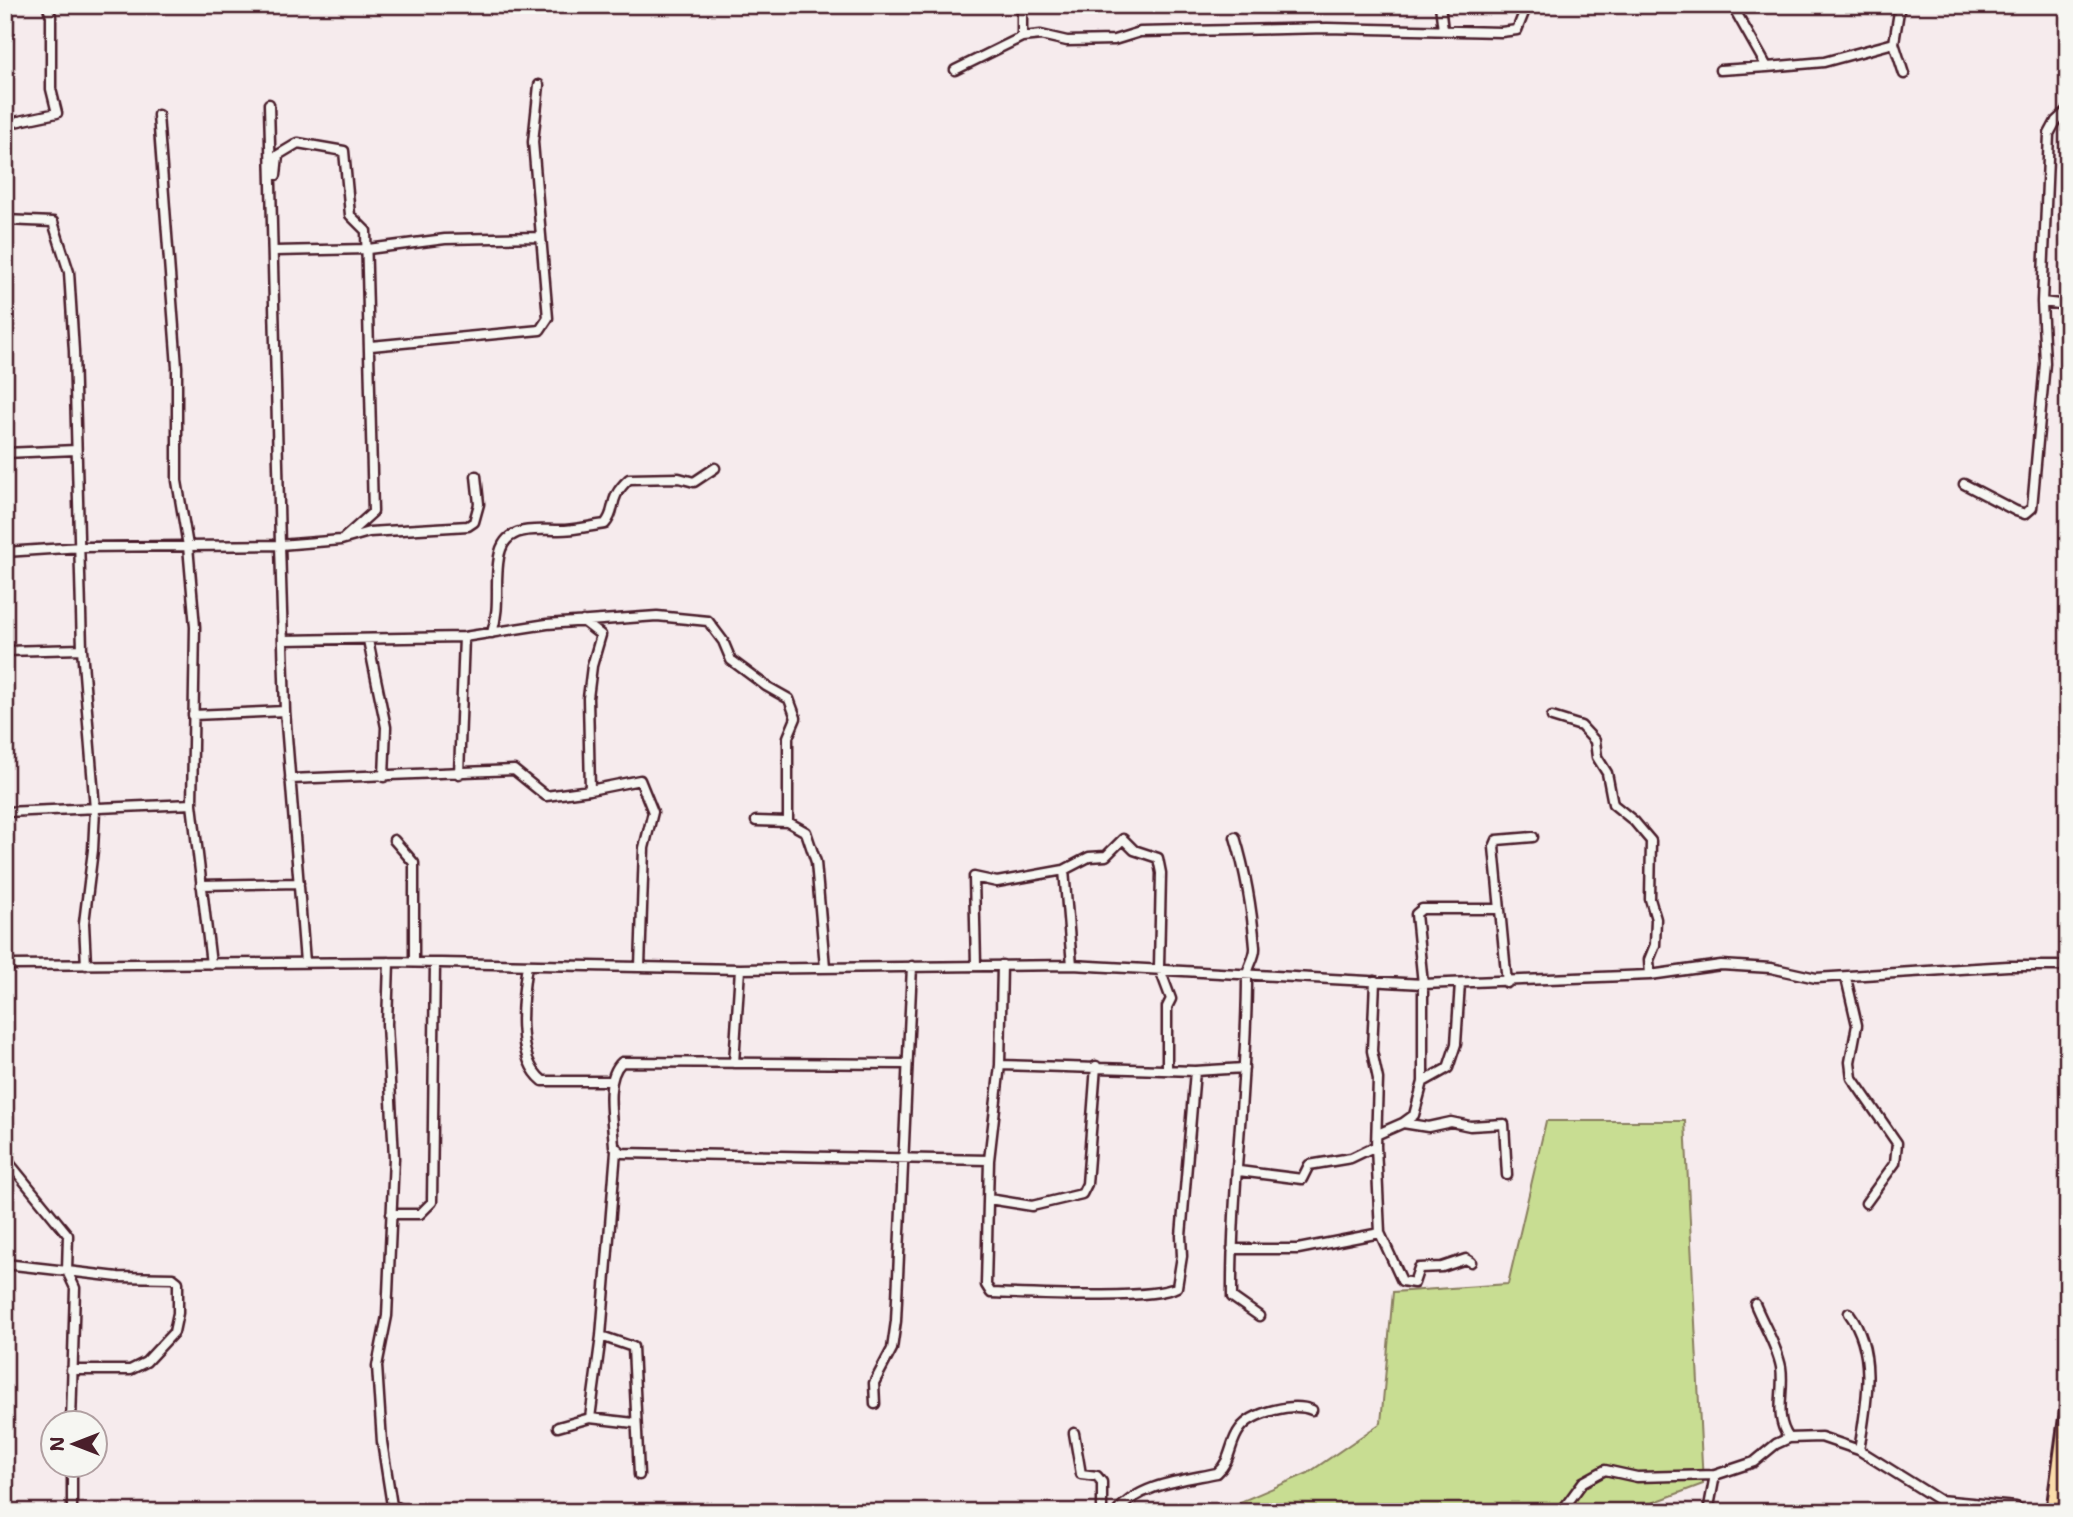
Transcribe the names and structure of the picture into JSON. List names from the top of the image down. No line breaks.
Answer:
{"north":"left"}
